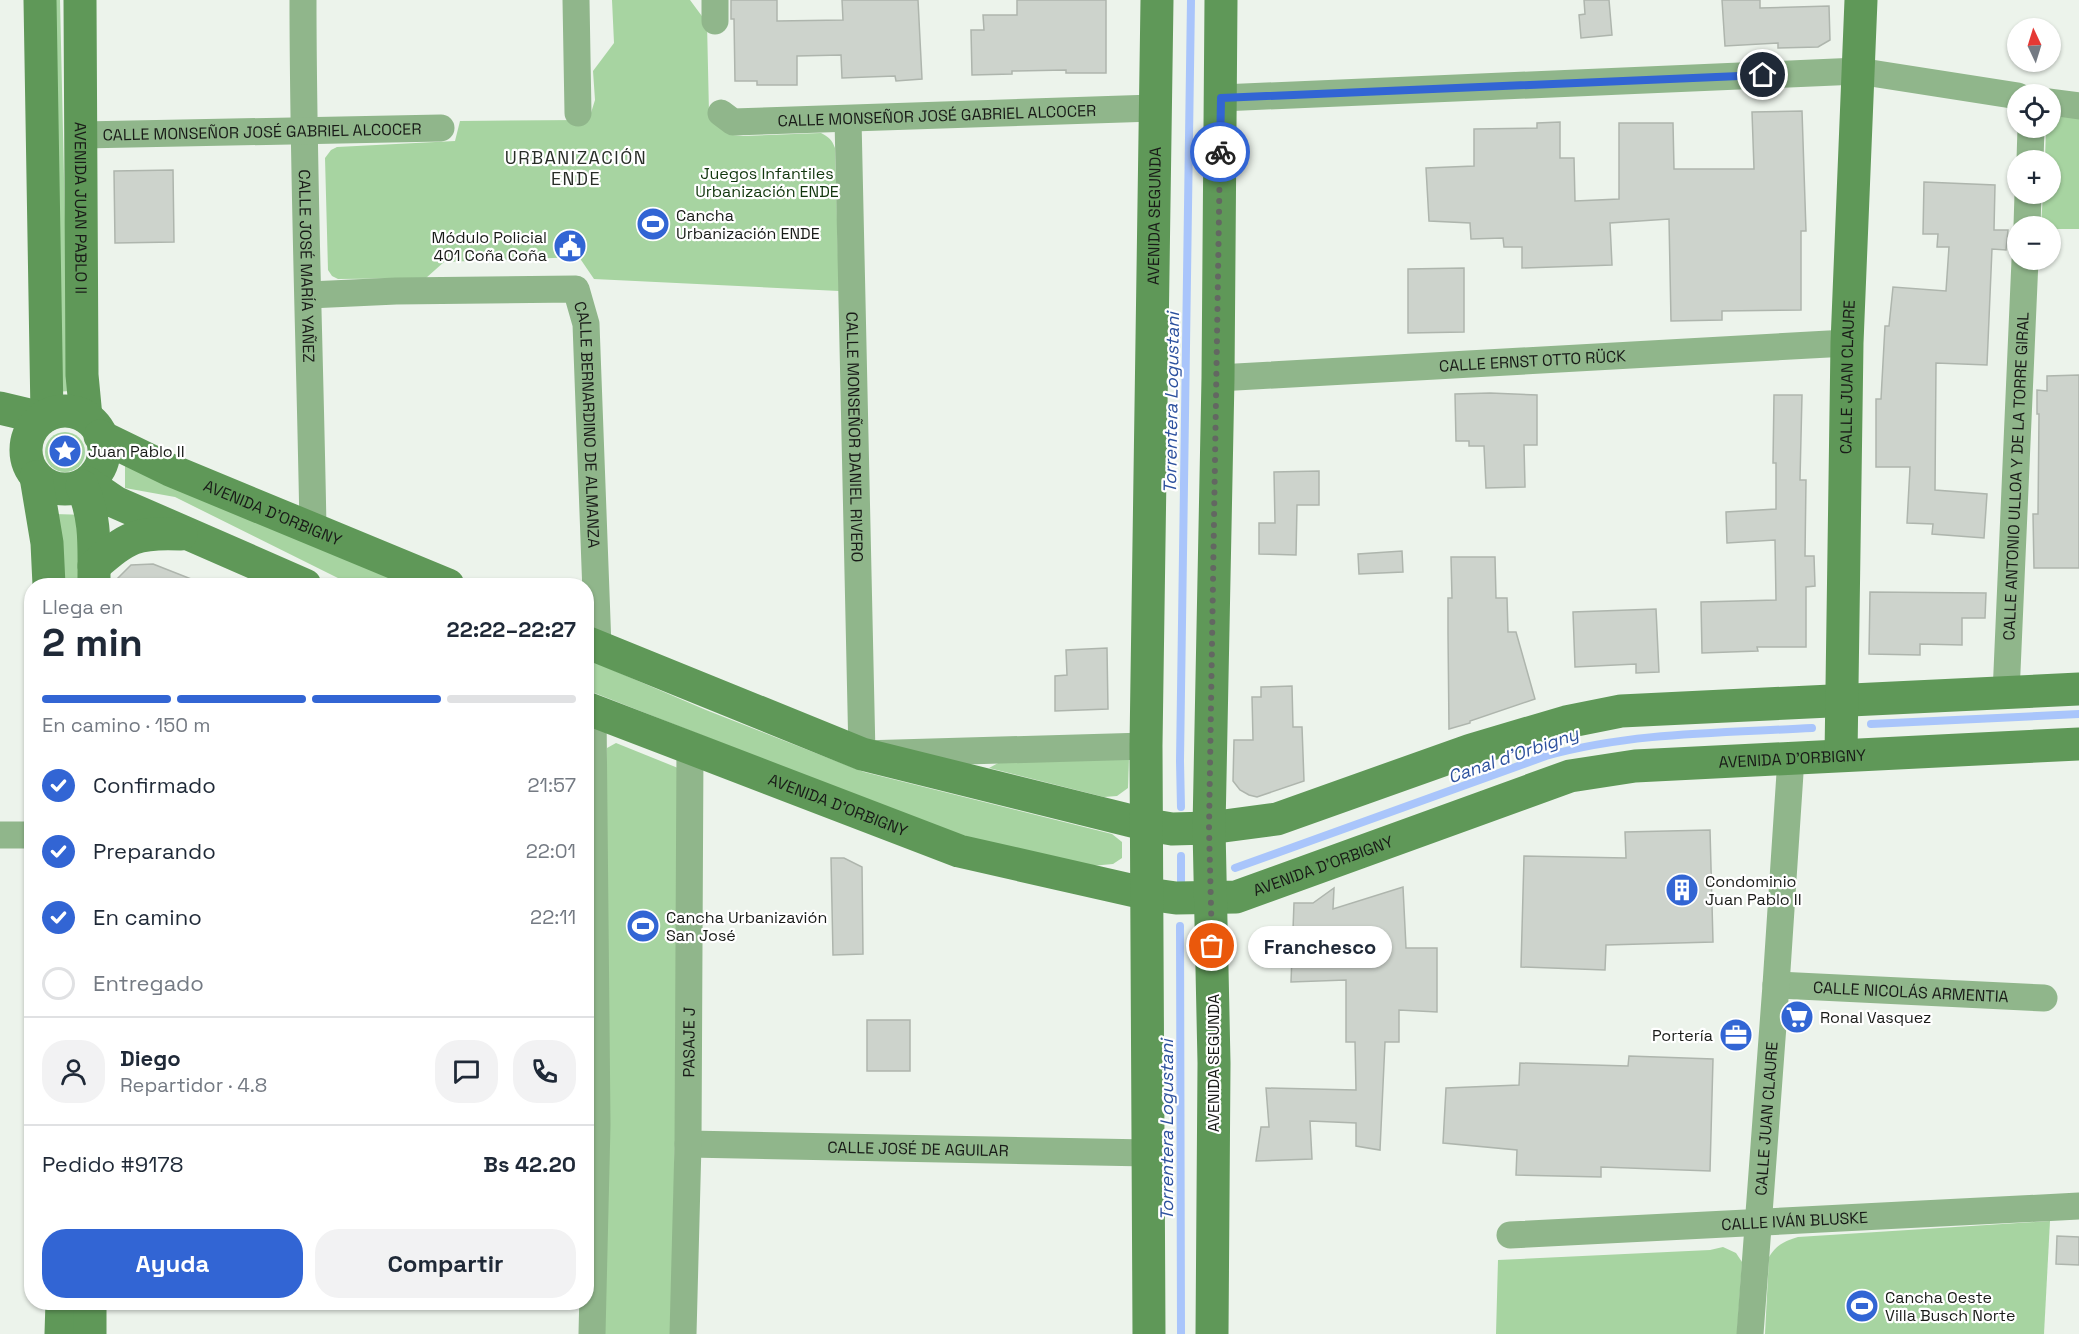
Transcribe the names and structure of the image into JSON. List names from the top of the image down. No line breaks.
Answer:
{"streets":{"main road":["AVENIDA JUAN PABLO II","AVENIDA SEGUNDA","CALLE JUAN CLAURE","AVENIDA D'ORBIGNY"],"street":["CALLE MONSEÑOR JOSÉ GABRIEL ALCOCER","CALLE JOSÉ MARÍA YAÑEZ","CALLE ERNST OTTO RÜCK","CALLE BERNARDINO DE ALMANZA","CALLE MONSEÑOR DANIEL RIVERO","CALLE ANTONIO ULLOA Y DE LA TORRE GIRAL","CALLE NICOLÁS ARMENTIA","PASAJE J","CALLE JOSÉ DE AGUILAR","CALLE IVÁN BLUSKE"]},"crossings":[["CALLE MONSEÑOR JOSÉ GABRIEL ALCOCER","AVENIDA JUAN PABLO II"],["CALLE MONSEÑOR JOSÉ GABRIEL ALCOCER","AVENIDA SEGUNDA"],["CALLE MONSEÑOR JOSÉ GABRIEL ALCOCER","CALLE JOSÉ MARÍA YAÑEZ"],["CALLE MONSEÑOR JOSÉ GABRIEL ALCOCER","CALLE MONSEÑOR DANIEL RIVERO"],["AVENIDA JUAN PABLO II","AVENIDA D'ORBIGNY"],["AVENIDA SEGUNDA","CALLE ERNST OTTO RÜCK"],["AVENIDA SEGUNDA","AVENIDA D'ORBIGNY"],["AVENIDA SEGUNDA","CALLE JOSÉ DE AGUILAR"],["CALLE JOSÉ MARÍA YAÑEZ","CALLE BERNARDINO DE ALMANZA"],["CALLE JOSÉ MARÍA YAÑEZ","AVENIDA D'ORBIGNY"],["CALLE ERNST OTTO RÜCK","CALLE JUAN CLAURE"],["CALLE JUAN CLAURE","AVENIDA D'ORBIGNY"],["CALLE JUAN CLAURE","CALLE NICOLÁS ARMENTIA"],["CALLE JUAN CLAURE","CALLE IVÁN BLUSKE"],["AVENIDA D'ORBIGNY","PASAJE J"],["PASAJE J","CALLE JOSÉ DE AGUILAR"]],"districts":["URBANIZACIÓN ENDE"],"water":["Torrentera Logustani","Canal d'Orbigny"],"parks":["Juegos Infantiles Urbanización ENDE"],"places":{"sports":["Cancha Urbanización ENDE","Cancha Urbanizavión San José","Cancha Oeste Villa Busch Norte"],"public building":["Módulo Policial 401 Coña Coña"],"place":["Juan Pablo II"],"building":["Condominio Juan Pablo II"],"other":["Franchesco"],"supermarket":["Ronal Vasquez"],"office":["Portería"]},"north":"top","page":{"map_buttons":["+","−"],"heading":["2 min","Llega en","22:22–22:27"],"panel":["Diego","Repartidor · 4.8","Pedido #9178","Bs 42.20"],"bar":"En camino · 150 m","list":[["Confirmado","21:57"],["Preparando","22:01"],["En camino","22:11"],"Entregado"],"bubble":"Franchesco","buttons":["Ayuda","Compartir"]}}
